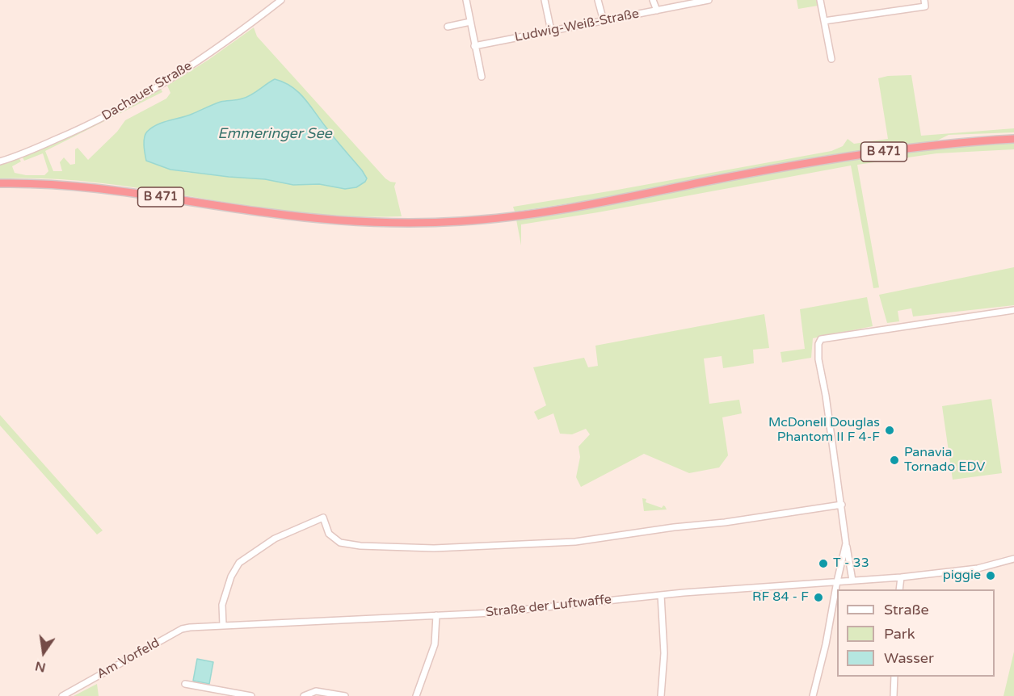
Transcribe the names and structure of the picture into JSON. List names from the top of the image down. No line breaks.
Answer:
{"streets":{"highway":["B 471"],"street":["Ludwig-Weiß-Straße","Dachauer Straße","Straße der Luftwaffe","Am Vorfeld"]},"crossings":[["Straße der Luftwaffe","Am Vorfeld"]],"water":["Emmeringer See"],"places":["McDonell Douglas Phantom II F 4-F","Panavia Tornado EDV","T - 33","piggie","RF 84 - F"],"legend":["Straße","Park","Wasser"],"north":"bottom"}
